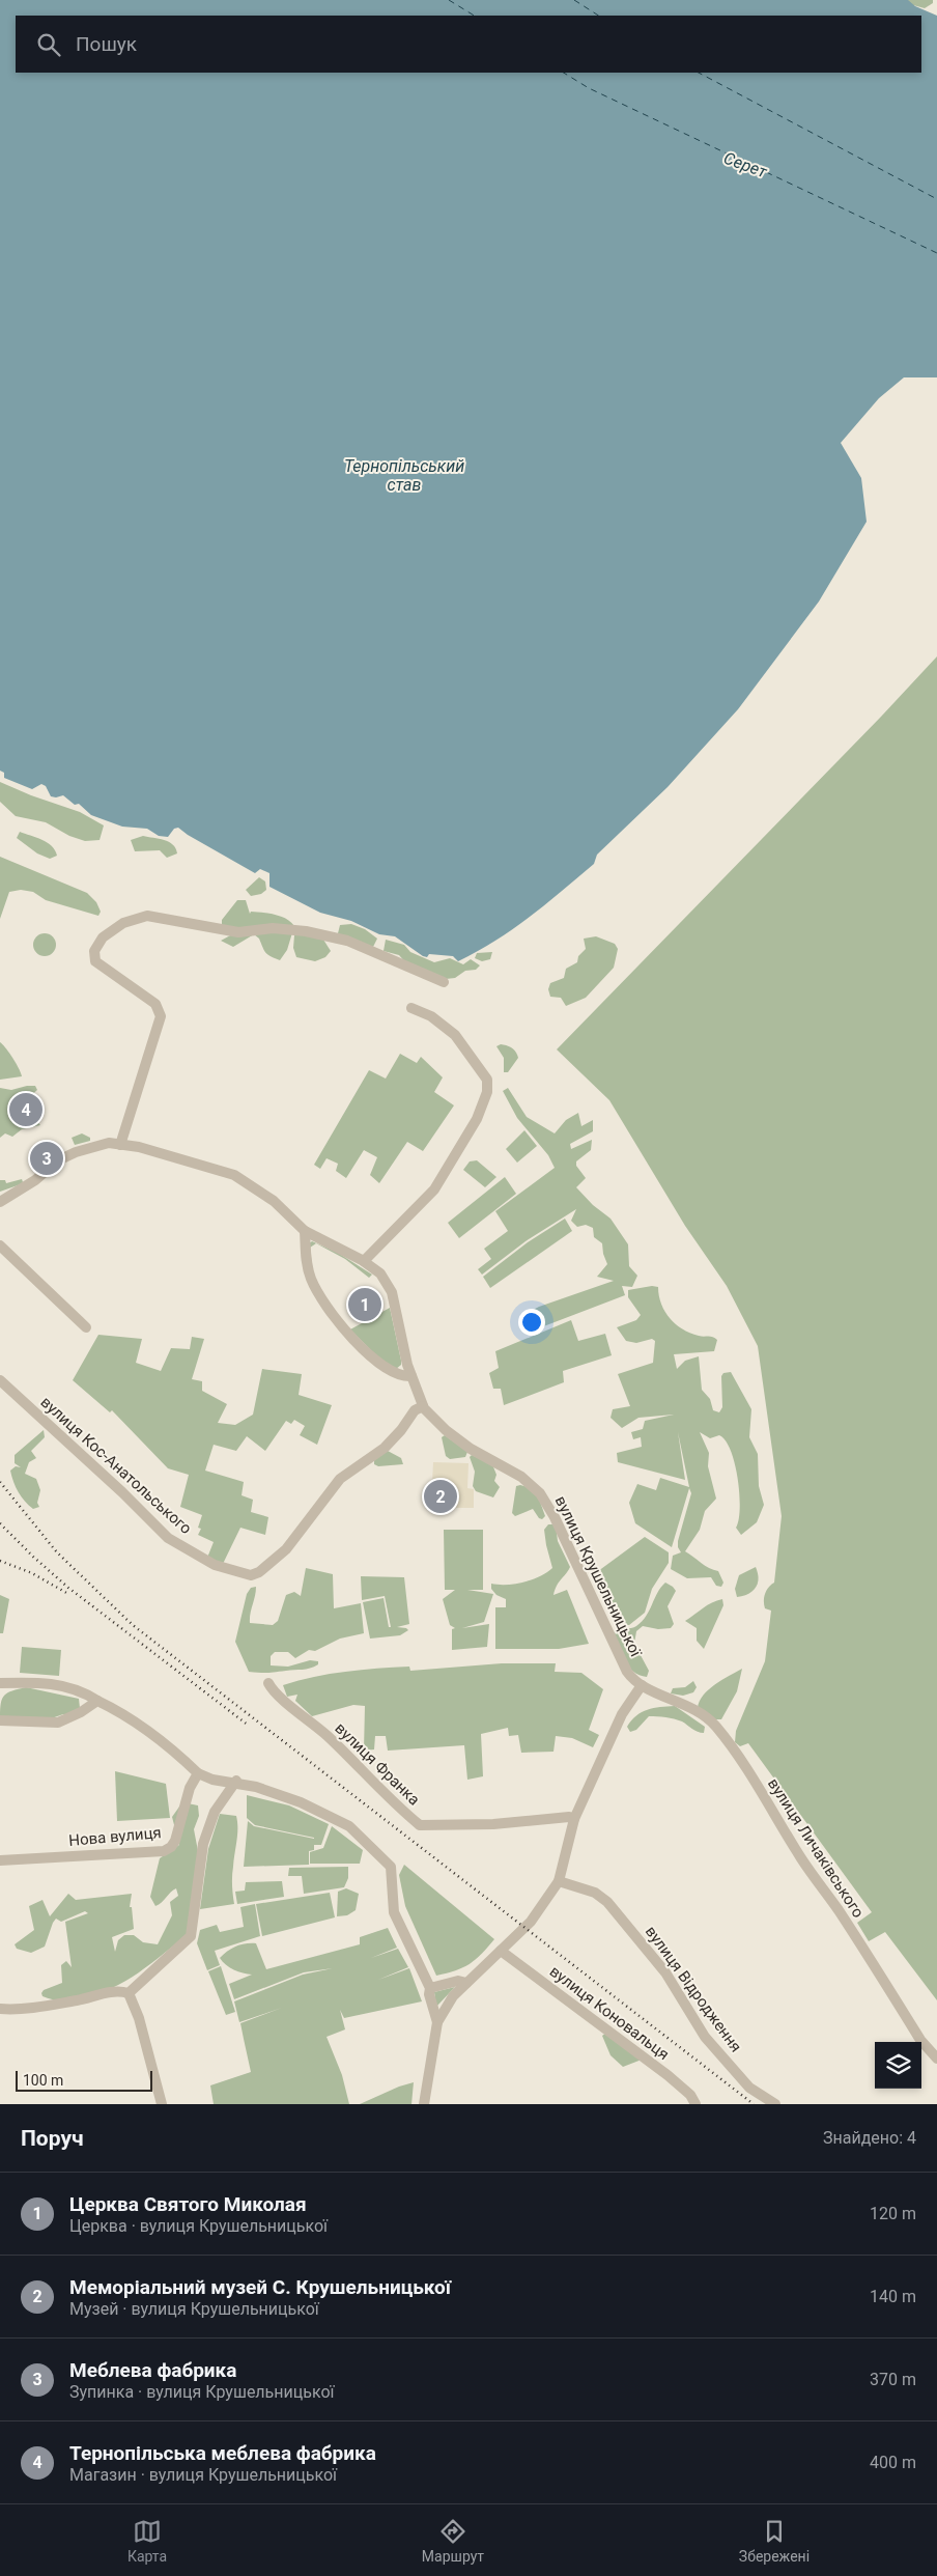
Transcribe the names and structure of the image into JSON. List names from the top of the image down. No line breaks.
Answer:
{"streets":{"street":["вулиця Кос-Анатольського","вулиця Крушельницької","вулиця Франка","Нова вулиця","вулиця Личаківського","вулиця Відродження","вулиця Коновальця"]},"crossings":[["вулиця Кос-Анатольського","вулиця Крушельницької"],["вулиця Крушельницької","вулиця Личаківського"]],"water":["Серет","Тернопільський став"],"scale_bar":"100 m","page":{"search":"Пошук","pins":["4","3","1","2"],"scale":"100 m","heading":["Поруч","Знайдено: 4"],"list":[{"mark":"1","name":"Церква Святого Миколая","note":"Церква · вулиця Крушельницької","value":"120 m"},{"mark":"2","name":"Меморіальний музей С. Крушельницької","note":"Музей · вулиця Крушельницької","value":"140 m"},{"mark":"3","name":"Меблева фабрика","note":"Зупинка · вулиця Крушельницької","value":"370 m"},{"mark":"4","name":"Тернопільська меблева фабрика","note":"Магазин · вулиця Крушельницької","value":"400 m"}],"nav":["Карта","Маршрут","Збережені"]}}
